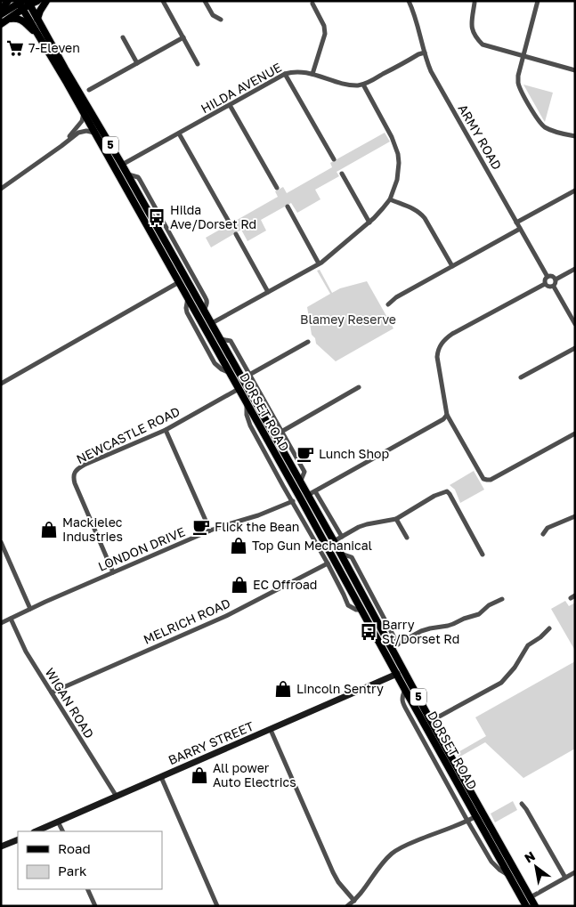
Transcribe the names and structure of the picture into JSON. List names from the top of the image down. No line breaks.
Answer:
{"streets":{"main road":["5","DORSET ROAD","BARRY STREET"],"street":["HILDA AVENUE","ARMY ROAD","NEWCASTLE ROAD","LONDON DRIVE","MELRICH ROAD","WIGAN ROAD"]},"crossings":[["HILDA AVENUE","DORSET ROAD"],["DORSET ROAD","NEWCASTLE ROAD"],["DORSET ROAD","BARRY STREET"],["NEWCASTLE ROAD","LONDON DRIVE"],["LONDON DRIVE","WIGAN ROAD"],["MELRICH ROAD","WIGAN ROAD"],["WIGAN ROAD","BARRY STREET"]],"parks":["Blamey Reserve"],"places":{"supermarket":["7-Eleven"],"bus stop":["Hilda Ave/Dorset Rd","Barry St/Dorset Rd"],"cafe":["Lunch Shop","Flick the Bean"],"shop":["Mackielec Industries","Top Gun Mechanical","EC Offroad","Lincoln Sentry","All power Auto Electrics"]},"legend":["Road","Park"],"north":"top left"}
